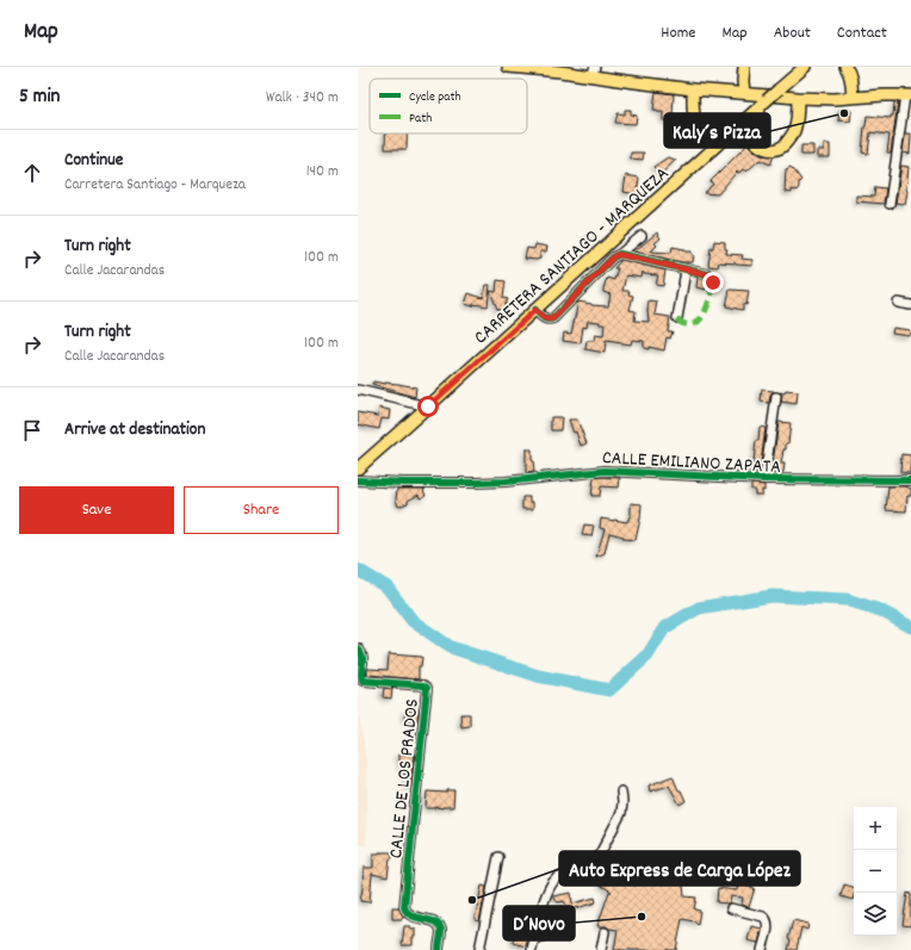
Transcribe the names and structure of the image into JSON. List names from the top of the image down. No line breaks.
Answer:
{"streets":{"main road":["CARRETERA SANTIAGO - MARQUEZA"],"street":["CALLE EMILIANO ZAPATA","CALLE DE LOS PRADOS"]},"places":["Kaly´s Pizza","Auto Express de Carga López","D´Novo"],"legend":["Cycle path","Path"],"page":{"header":"Map","nav":["Home","Map","About","Contact"],"heading":["5 min","Walk · 340 m"],"list":[["Continue","Carretera Santiago - Marqueza","140 m"],["Turn right","Calle Jacarandas","100 m"],["Turn right","Calle Jacarandas","100 m"],"Arrive at destination"],"buttons":["Save","Share"],"map_buttons":["+","−"]}}
